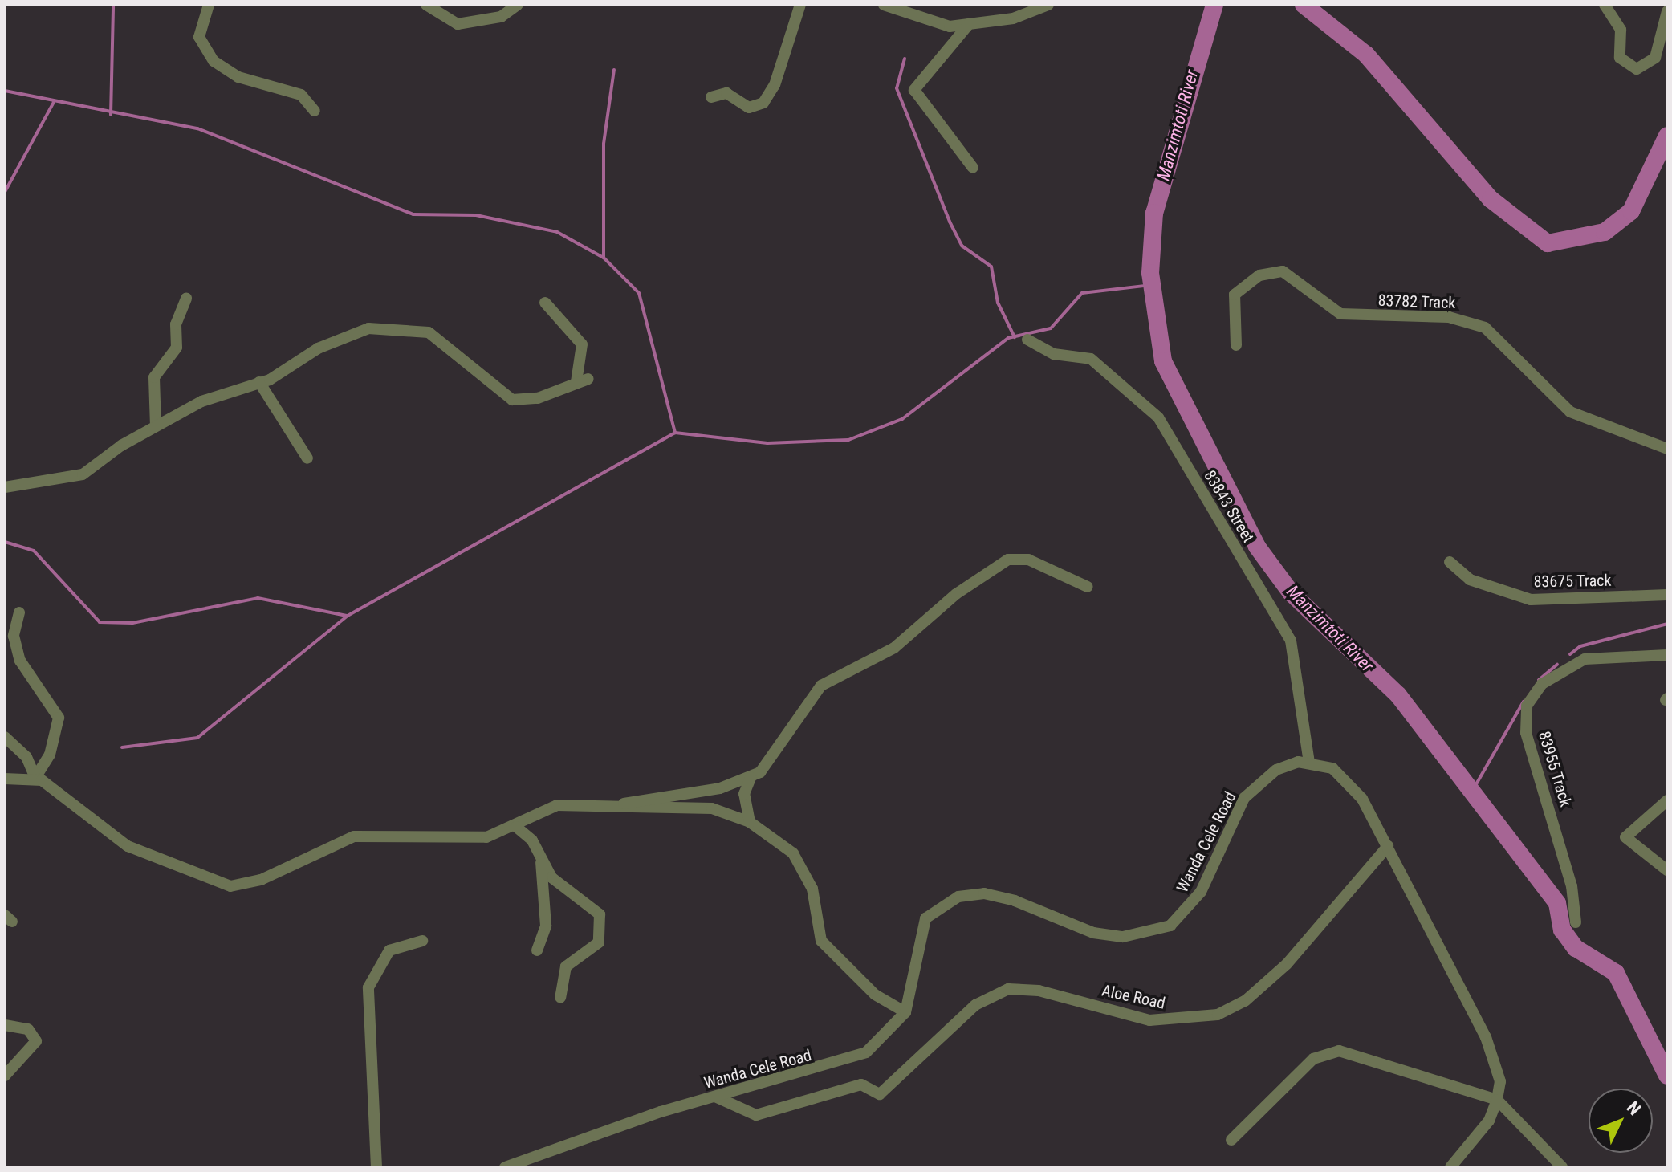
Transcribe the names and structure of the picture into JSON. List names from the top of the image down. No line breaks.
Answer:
{"streets":{"street":["83782 Track","83843 Street","83675 Track","83955 Track","Wanda Cele Road","Aloe Road"]},"crossings":[["83843 Street","Wanda Cele Road"],["Wanda Cele Road","Aloe Road"]],"water":["Manzimtoti River"],"north":"top right"}
